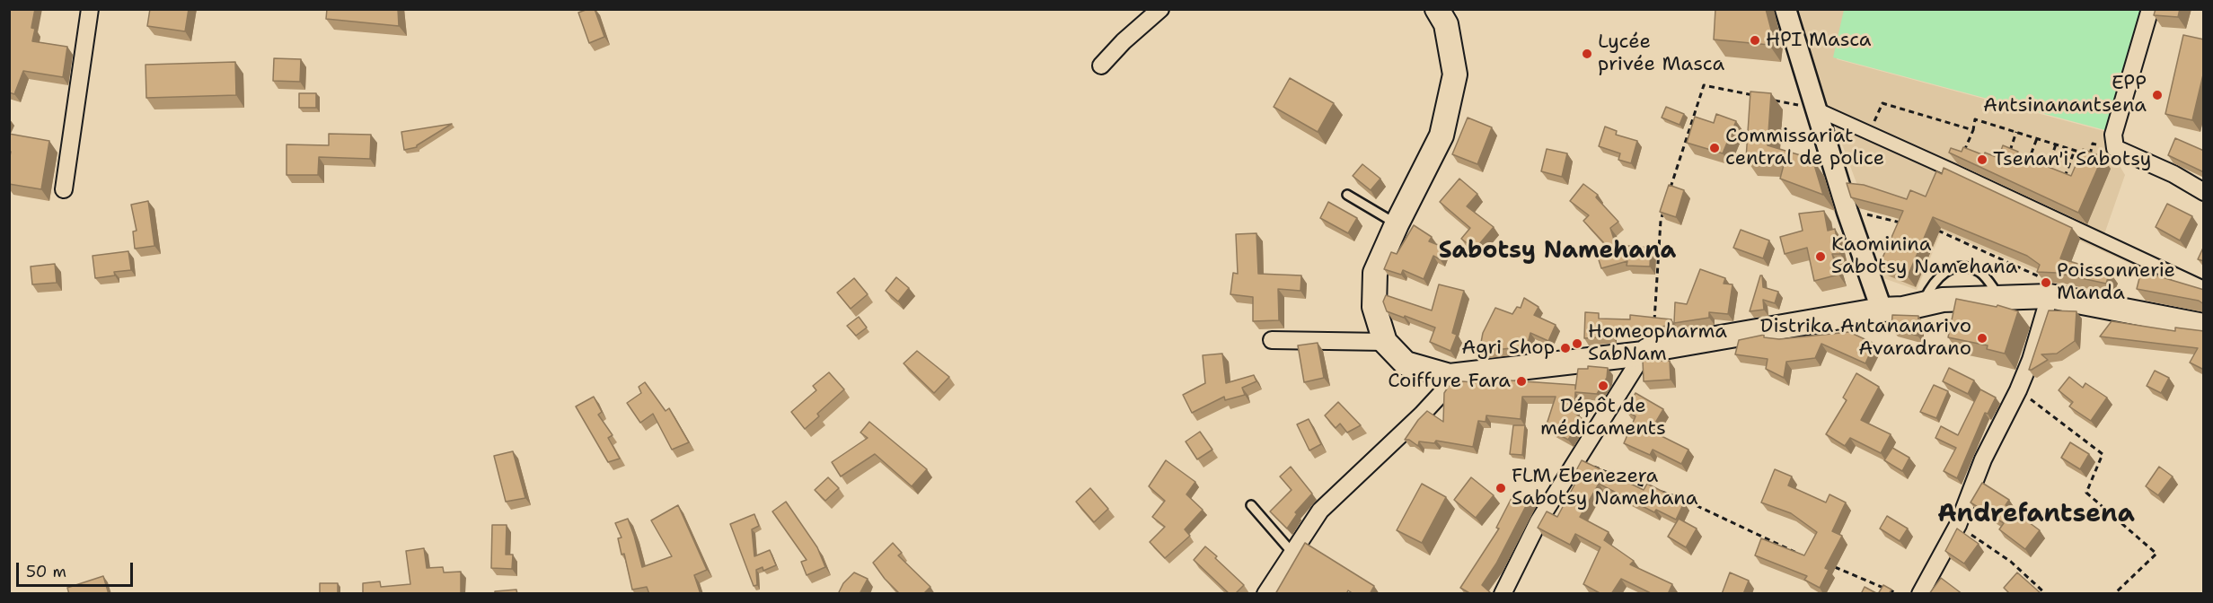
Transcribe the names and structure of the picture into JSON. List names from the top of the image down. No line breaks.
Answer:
{"districts":["Sabotsy Namehana","Andrefantsena"],"places":["HPI Masca","Lycée privée Masca","EPP Antsinanantsena","Commissariat central de police","Tsenan'i Sabotsy","Kaominina Sabotsy Namehana","Poissonnerie Manda","Distrika Antananarivo Avaradrano","Homeopharma SabNam","Agri Shop","Coiffure Fara","Dépôt de médicaments","FLM Ebenezera Sabotsy Namehana"],"scale_bar":"50 m"}
